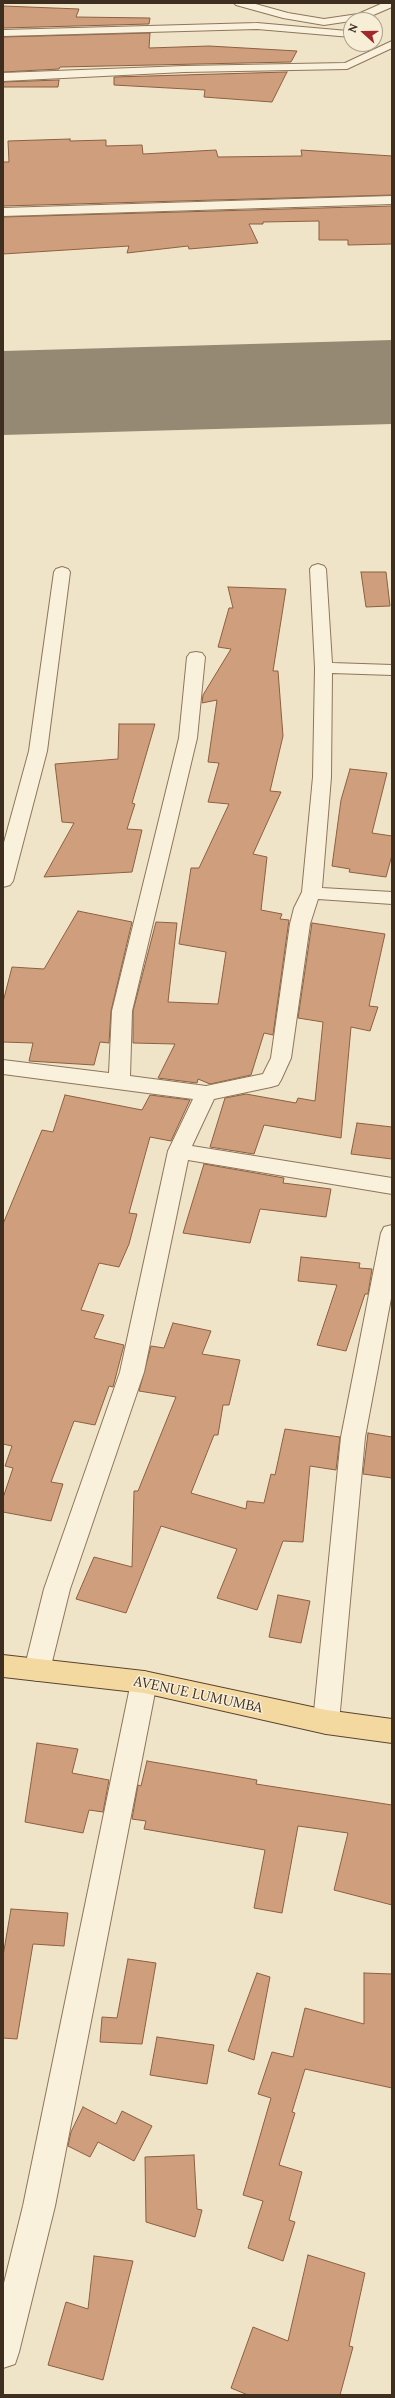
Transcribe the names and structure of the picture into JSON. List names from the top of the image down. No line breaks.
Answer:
{"streets":{"main road":["AVENUE LUMUMBA"]},"north":"left"}
